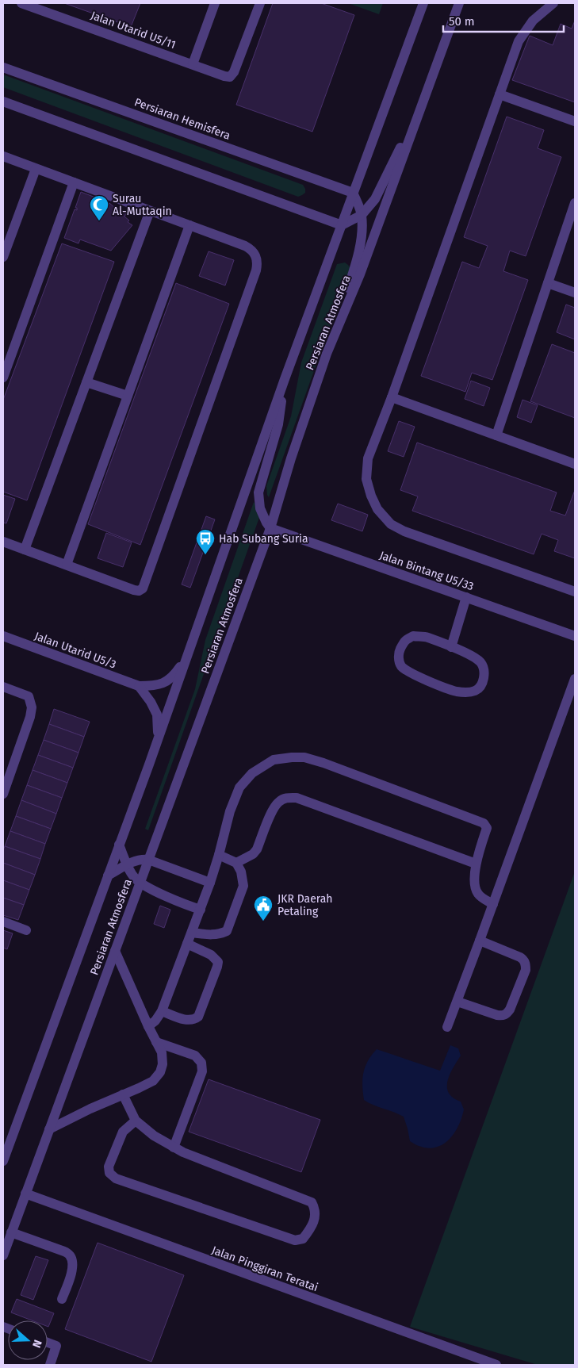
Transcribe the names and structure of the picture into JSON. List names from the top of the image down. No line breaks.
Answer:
{"streets":{"street":["Jalan Utarid U5/11","Persiaran Hemisfera","Persiaran Atmosfera","Jalan Bintang U5/33","Jalan Utarid U5/3","Jalan Pinggiran Teratai"]},"crossings":[["Persiaran Hemisfera","Persiaran Atmosfera"],["Persiaran Atmosfera","Jalan Bintang U5/33"],["Persiaran Atmosfera","Jalan Pinggiran Teratai"]],"places":{"mosque":["Surau Al-Muttaqin"],"bus stop":["Hab Subang Suria"],"public building":["JKR Daerah Petaling"]},"scale_bar":"50 m","north":"right"}
